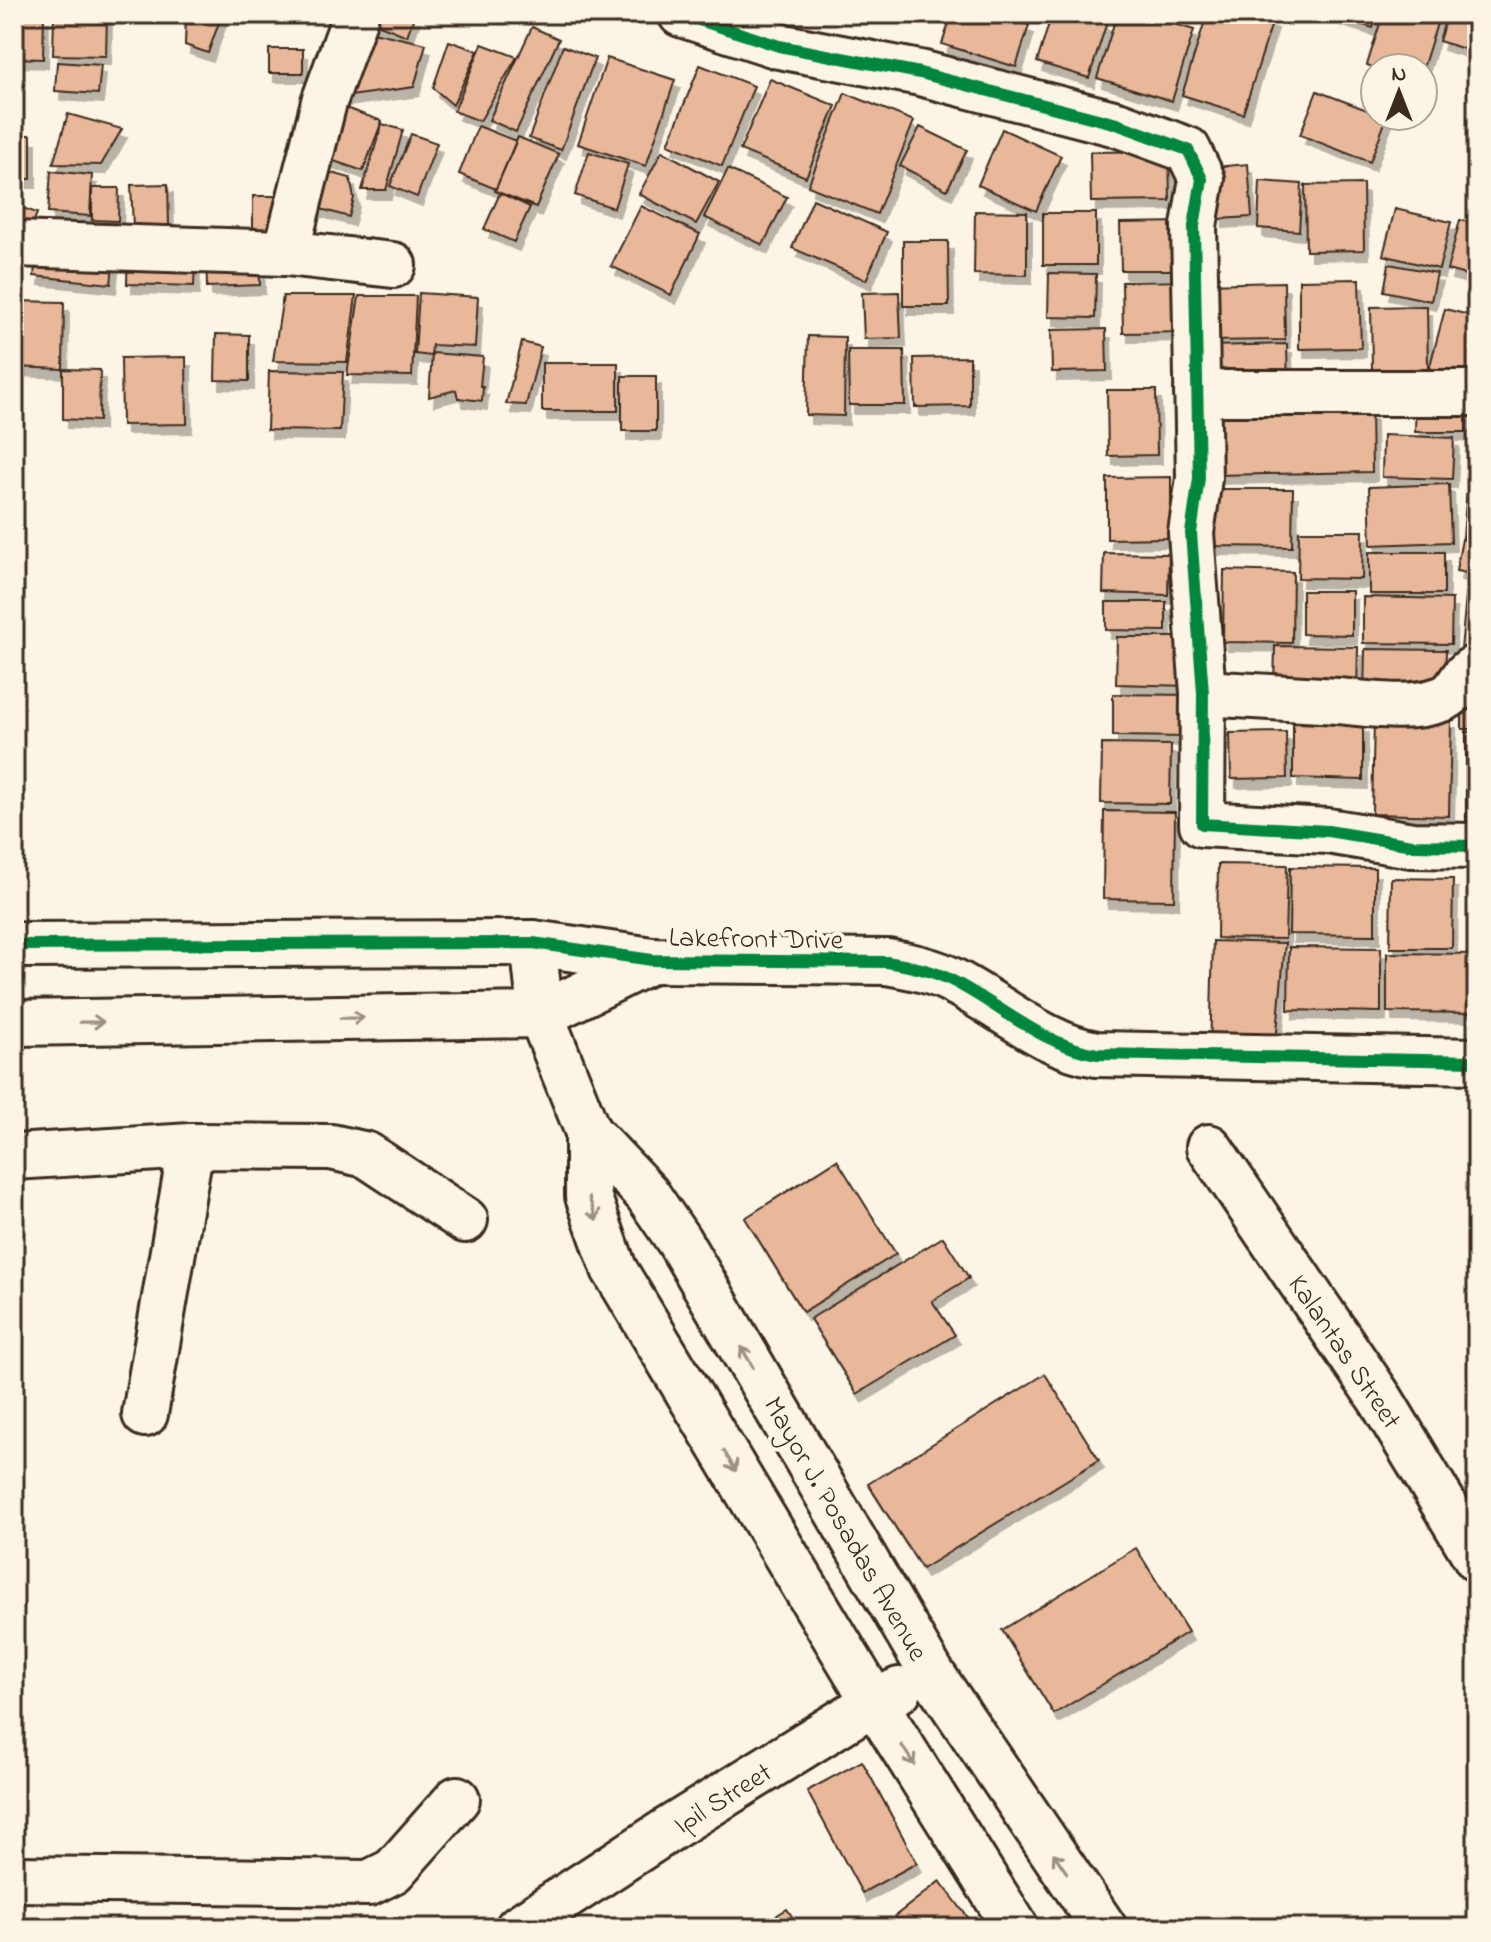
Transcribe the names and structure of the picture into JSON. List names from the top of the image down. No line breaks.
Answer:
{"streets":{"street":["Lakefront Drive","Kalantas Street","Mayor J. Posadas Avenue","Ipil Street"]},"crossings":[["Lakefront Drive","Mayor J. Posadas Avenue"],["Mayor J. Posadas Avenue","Ipil Street"]],"north":"top"}
